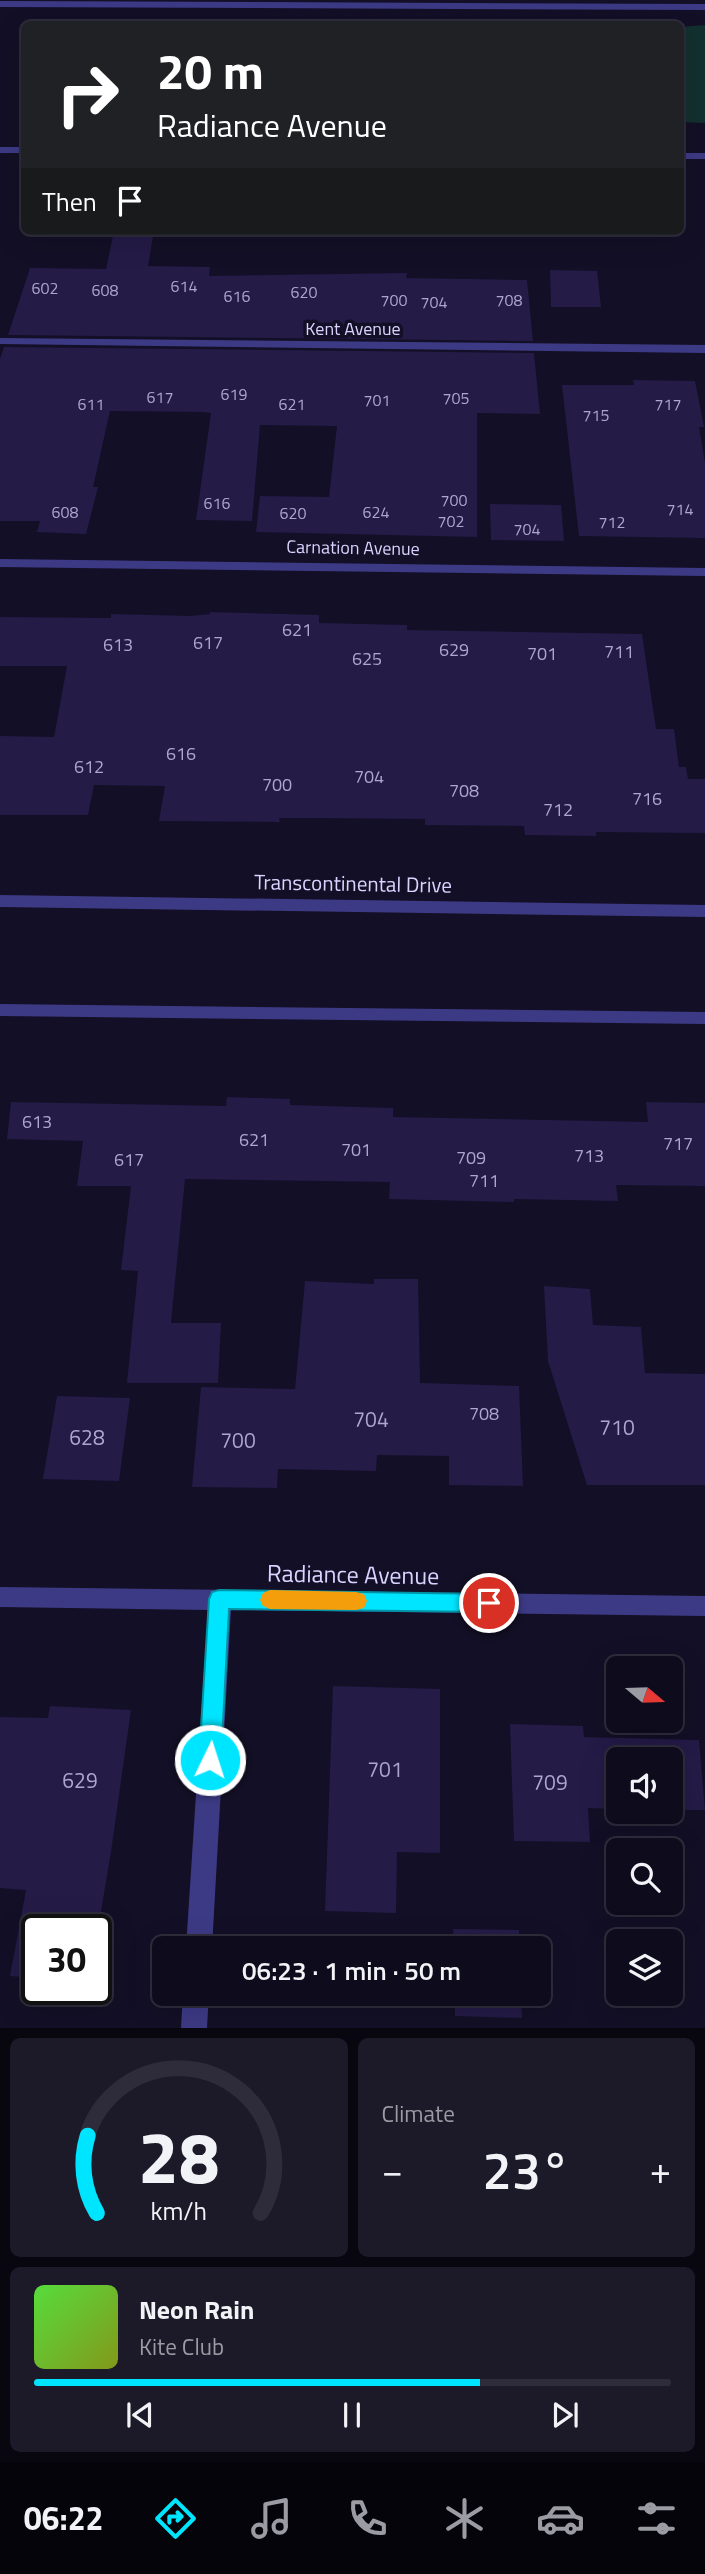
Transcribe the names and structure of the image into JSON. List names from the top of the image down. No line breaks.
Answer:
{"streets":{"street":["Kent Avenue","Carnation Avenue","Transcontinental Drive","Radiance Avenue"]},"house_numbers":["614","602","608","620","616","700","708","704","619","617","705","701","611","621","717","715","700","616","714","608","624","620","702","712","704","621","617","613","629","711","701","625","616","612","704","700","708","716","712","613","621","717","701","713","709","617","711","708","704","710","628","700","701","629","709"],"north":"right","page":{"turn":["20 m","Radiance Avenue"],"then":"Then","limit":"30","trip":"06:23 · 1 min · 50 m","tile":"Climate","heat":["−","23°","+"],"song":["Neon Rain","Kite Club"],"tabs":"06:22","gauge":["28","km/h"]}}
